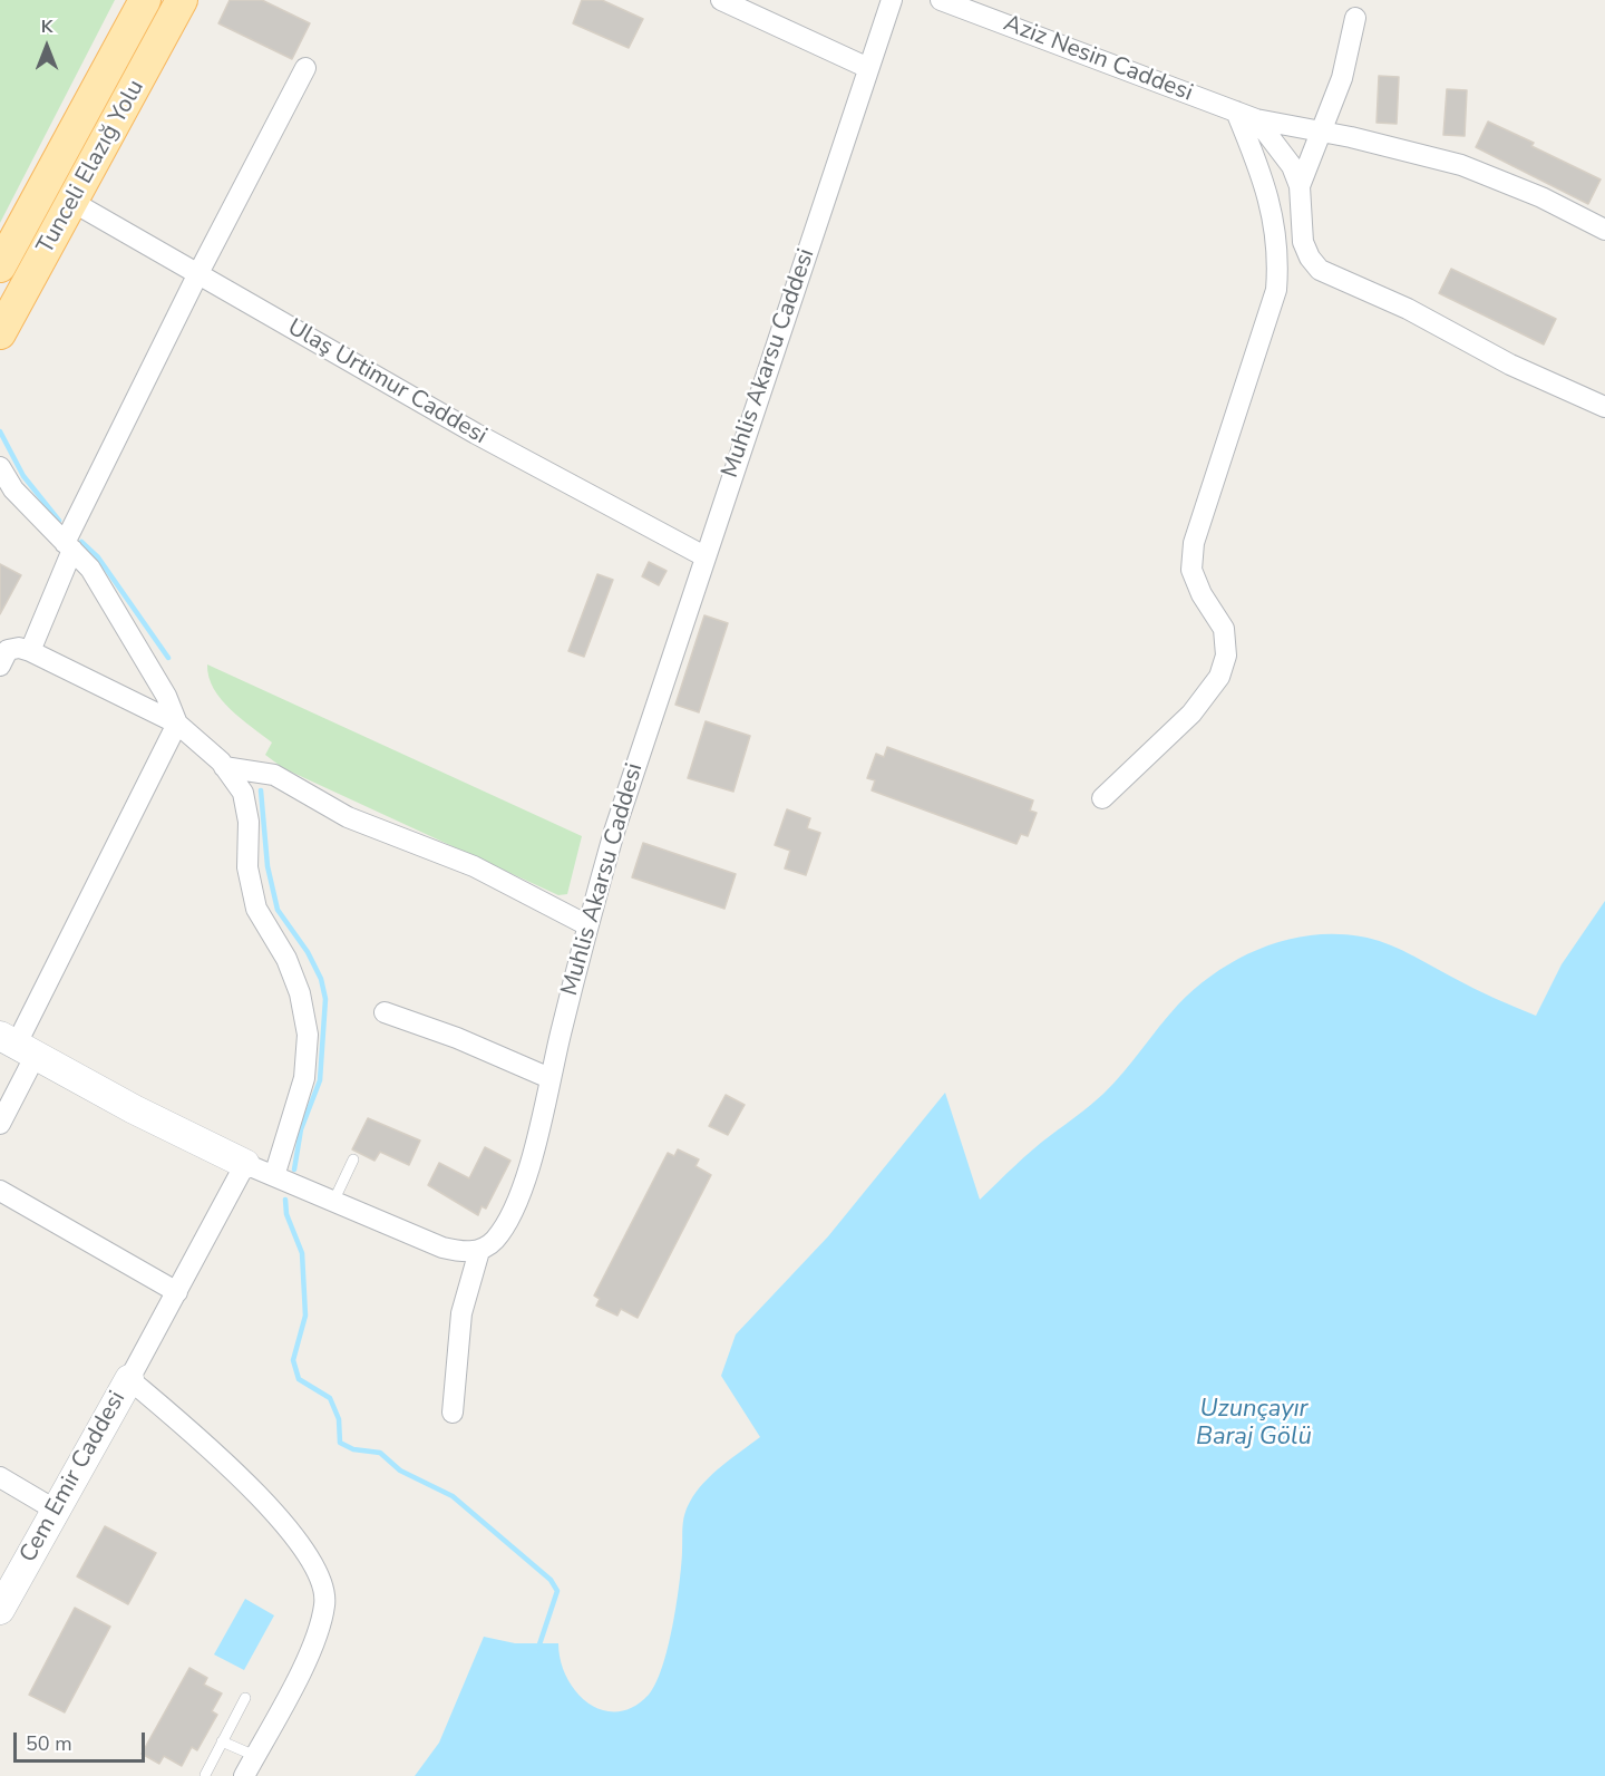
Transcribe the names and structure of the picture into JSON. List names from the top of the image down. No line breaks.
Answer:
{"streets":{"main road":["Tunceli Elazığ Yolu"],"street":["Aziz Nesin Caddesi","Muhlis Akarsu Caddesi","Ulaş Urtimur Caddesi","Cem Emir Caddesi"]},"crossings":[["Tunceli Elazığ Yolu","Ulaş Urtimur Caddesi"],["Muhlis Akarsu Caddesi","Ulaş Urtimur Caddesi"]],"water":["Uzunçayır Baraj Gölü"],"scale_bar":"50 m","north":"top"}
